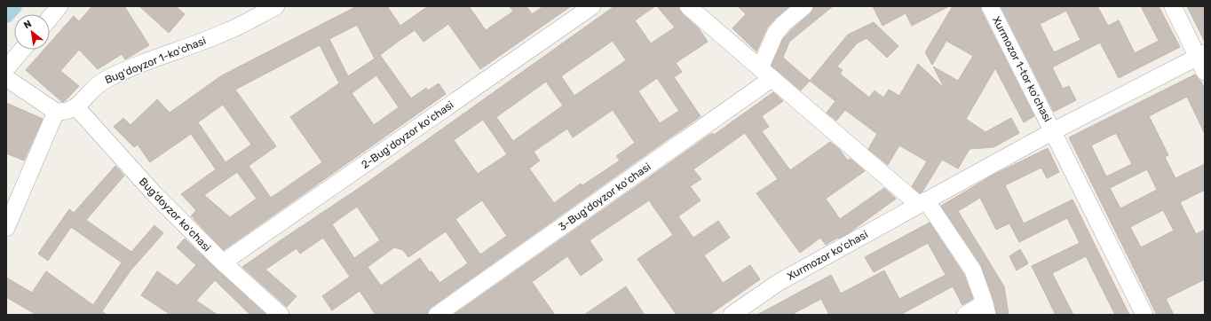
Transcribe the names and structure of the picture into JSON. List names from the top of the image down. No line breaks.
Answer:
{"streets":{"street":["Bugʻdoyzor 1-koʻchasi","Xurmozor 1-tor koʻchasi","2-Bugʻdoyzor koʻchasi","3-Bugʻdoyzor koʻchasi","Bug'doyzor koʻchasi","Xurmozor koʻchasi"]},"crossings":[["Bugʻdoyzor 1-koʻchasi","Bug'doyzor koʻchasi"],["Xurmozor 1-tor koʻchasi","Xurmozor koʻchasi"],["2-Bugʻdoyzor koʻchasi","Bug'doyzor koʻchasi"]],"north":"top left"}
